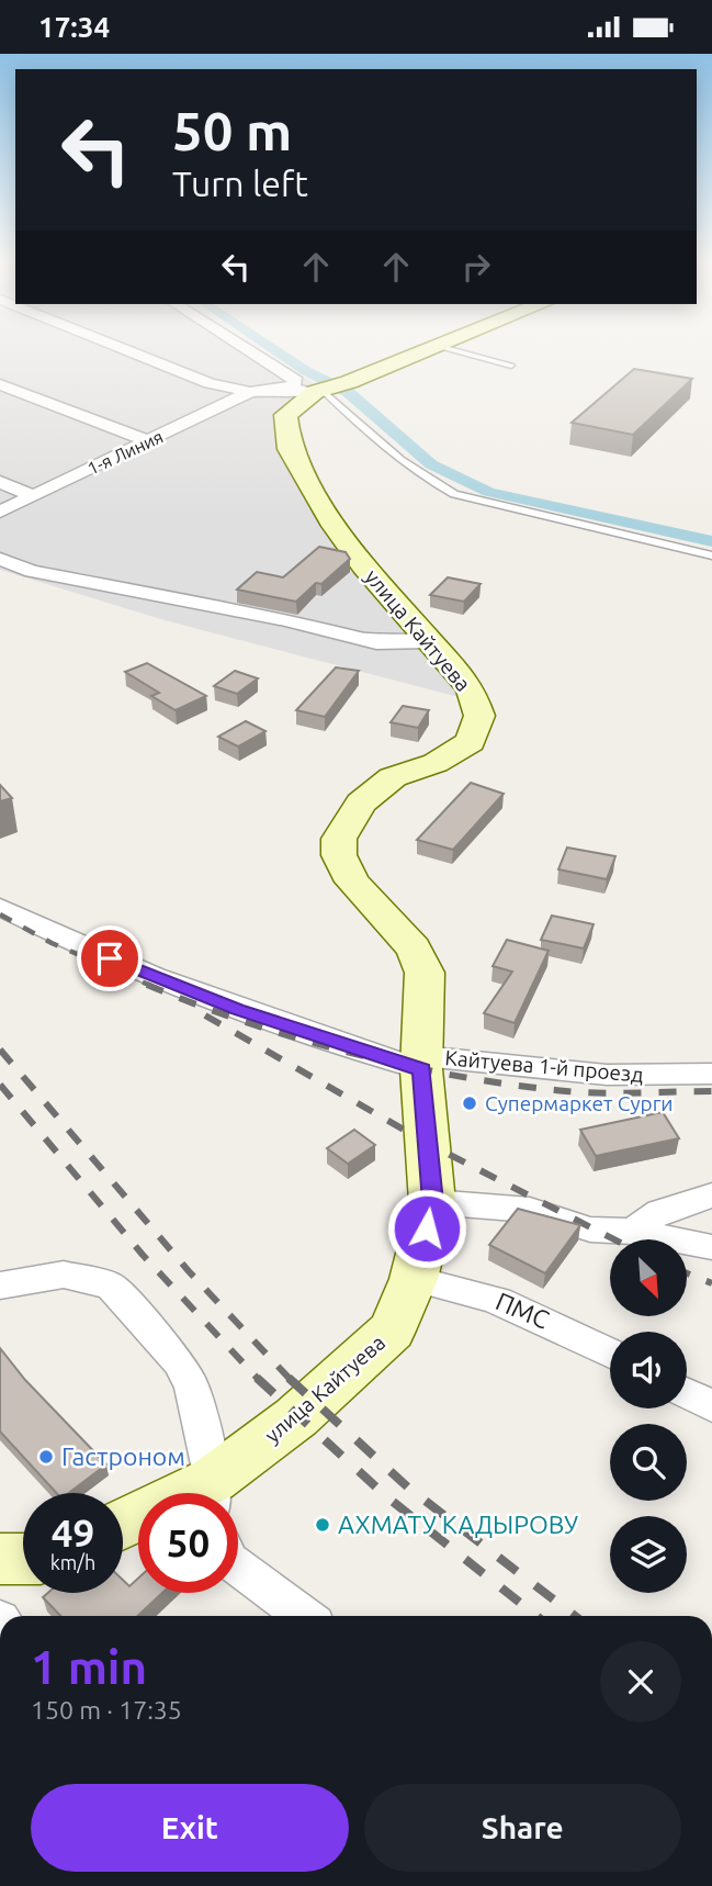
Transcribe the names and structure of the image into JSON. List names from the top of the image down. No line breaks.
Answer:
{"streets":{"main road":["улица Кайтуева"],"street":["1-я Линия","Кайтуева 1-й проезд","ПМС"]},"crossings":[["улица Кайтуева","Кайтуева 1-й проезд"],["улица Кайтуева","ПМС"]],"places":["Супермаркет Сурги","Гастроном","АХМАТУ КАДЫРОВУ"],"north":"bottom right","page":{"status":"17:34","turn":["50 m","Turn left"],"speed":"49 km/h","limit":"50","heading":["1 min","150 m · 17:35"],"buttons":["Exit","Share"]}}
